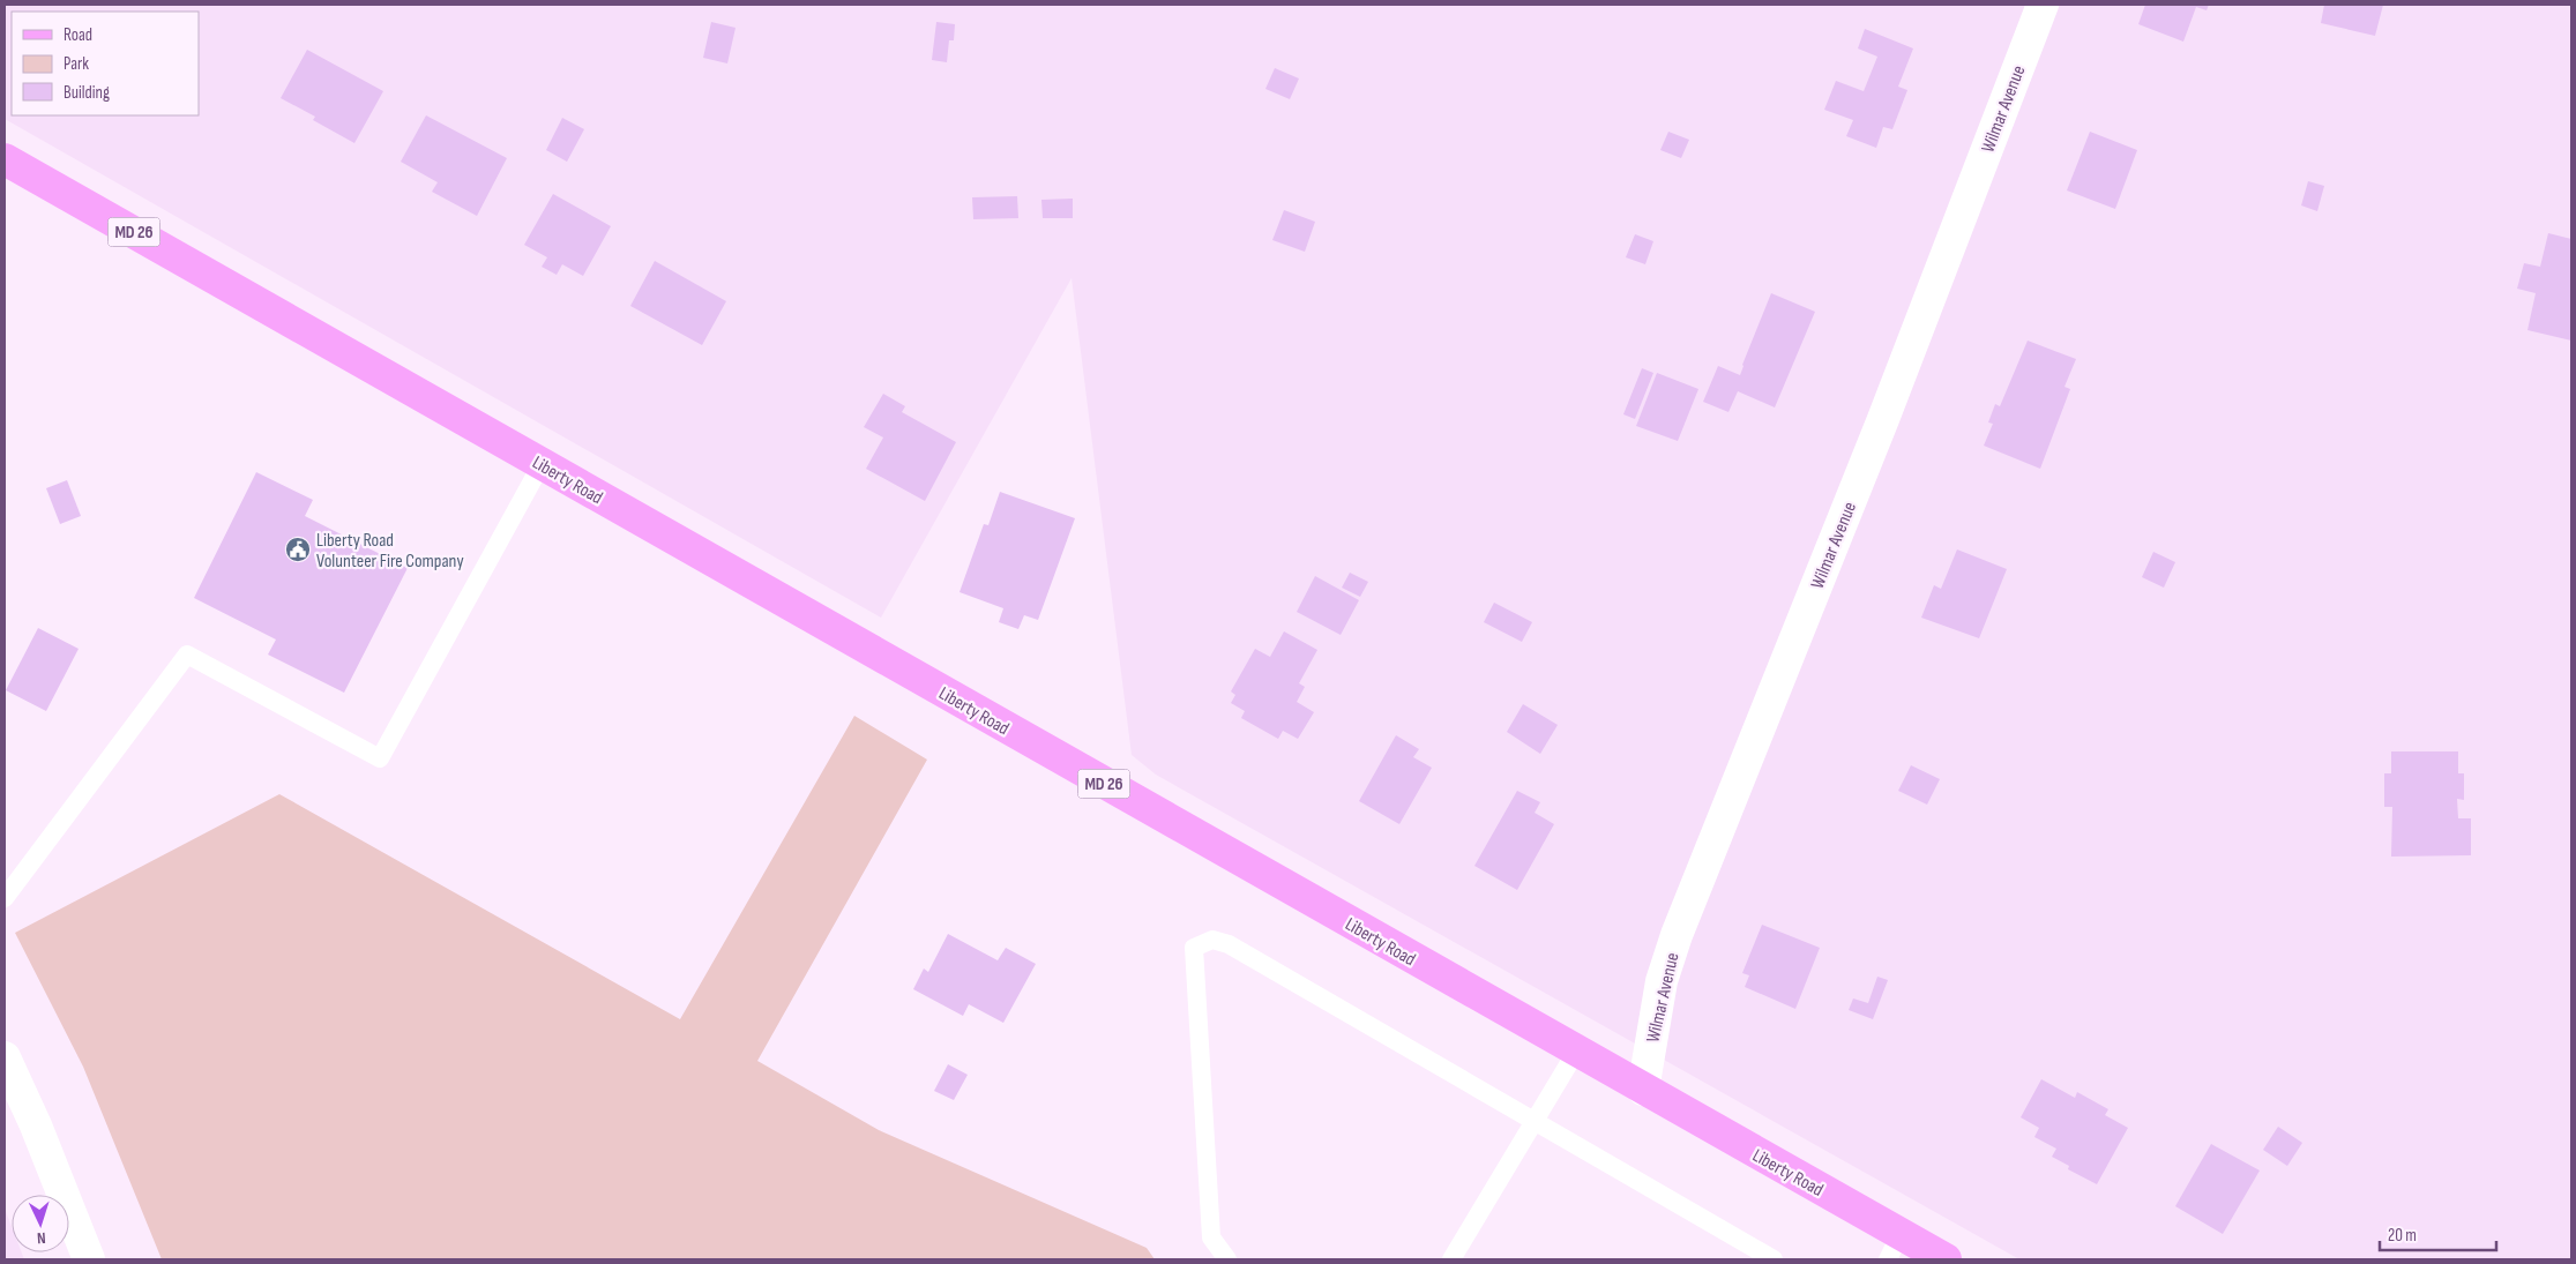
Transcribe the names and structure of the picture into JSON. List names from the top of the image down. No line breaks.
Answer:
{"streets":{"main road":["MD 26","Liberty Road"],"street":["Wilmar Avenue"]},"crossings":[["Wilmar Avenue","Liberty Road"]],"places":{"public building":["Liberty Road Volunteer Fire Company"]},"legend":["Road","Park","Building"],"scale_bar":"20 m","north":"bottom"}
